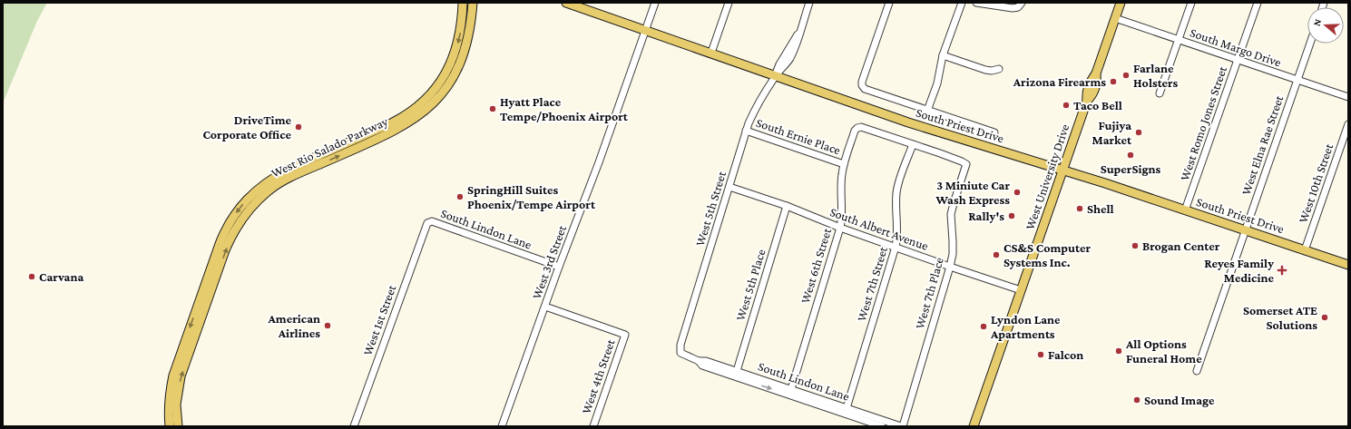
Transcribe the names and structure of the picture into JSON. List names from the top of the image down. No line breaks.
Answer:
{"streets":{"main road":["South Priest Drive","West Rio Salado Parkway","West University Drive"],"street":["South Margo Drive","West Romo Jones Street","South Ernie Place","West Elna Rae Street","West 10th Street","West 5th Street","South Lindon Lane","South Albert Avenue","West 3rd Street","West 6th Street","West 7th Street","West 5th Place","West 7th Place","West 1st Street","West 4th Street"]},"crossings":[["South Margo Drive","West Romo Jones Street"],["South Margo Drive","West Elna Rae Street"],["South Margo Drive","West University Drive"],["West Romo Jones Street","South Priest Drive"],["South Priest Drive","West Elna Rae Street"],["South Priest Drive","West University Drive"],["South Priest Drive","West 10th Street"],["South Priest Drive","West 5th Street"],["South Priest Drive","West 3rd Street"],["South Ernie Place","West 5th Street"],["South Ernie Place","West 6th Street"],["West University Drive","South Albert Avenue"],["West 5th Street","South Lindon Lane"],["West 5th Street","South Albert Avenue"],["South Lindon Lane","West 3rd Street"],["South Lindon Lane","West 6th Street"],["South Lindon Lane","West 7th Street"],["South Lindon Lane","West 5th Place"],["South Lindon Lane","West 7th Place"],["South Lindon Lane","West 1st Street"],["South Albert Avenue","West 6th Street"],["South Albert Avenue","West 7th Street"],["South Albert Avenue","West 5th Place"],["South Albert Avenue","West 7th Place"],["West 3rd Street","West 4th Street"],["West 6th Street","West 7th Street"],["West 6th Street","West 7th Place"],["West 7th Street","West 7th Place"]],"places":{"other":["Farlane Holsters","Arizona Firearms","Taco Bell","Hyatt Place Tempe/Phoenix Airport","DriveTime Corporate Office","Fujiya Market","SuperSigns","3 Miniute Car Wash Express","SpringHill Suites Phoenix/Tempe Airport","Shell","Rally's","Brogan Center","CS&S Computer Systems Inc.","Carvana","Somerset ATE Solutions","American Airlines","Lyndon Lane Apartments","All Options Funeral Home","Falcon","Sound Image"],"health":["Reyes Family Medicine"]},"north":"left"}
